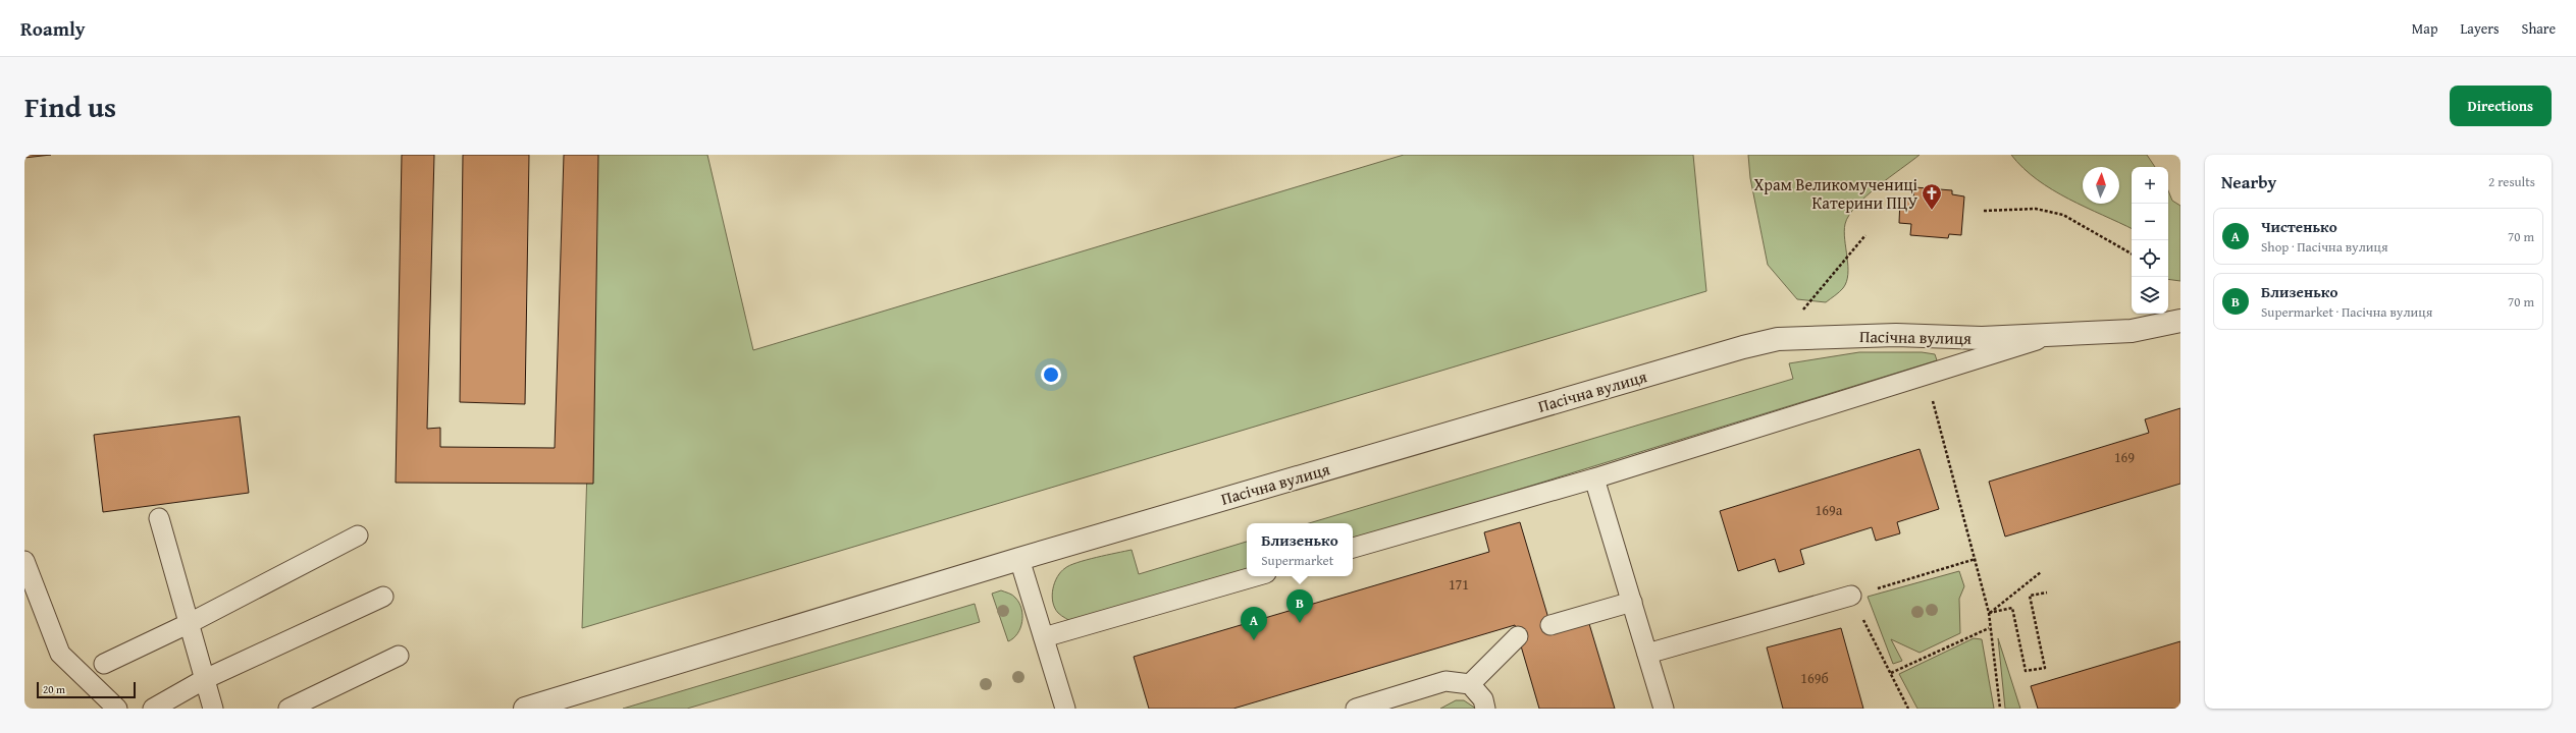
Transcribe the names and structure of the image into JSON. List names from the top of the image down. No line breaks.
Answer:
{"streets":{"street":["Пасічна вулиця"]},"places":{"church":["Храм Великомучениці Катерини ПЦУ"]},"house_numbers":["169","169а","171","169б"],"scale_bar":"20 m","north":"top","page":{"header":"Roamly","nav":["Map","Layers","Share"],"title":"Find us","buttons":"Directions","heading":["Nearby","2 results"],"map_buttons":["+","−"],"list":[{"mark":"A","name":"Чистенько","note":"Shop · Пасічна вулиця","value":"70 m"},{"mark":"B","name":"Близенько","note":"Supermarket · Пасічна вулиця","value":"70 m"}],"popup":["Близенько","Supermarket"],"pins":["B","A"],"scale":"20 m"}}
